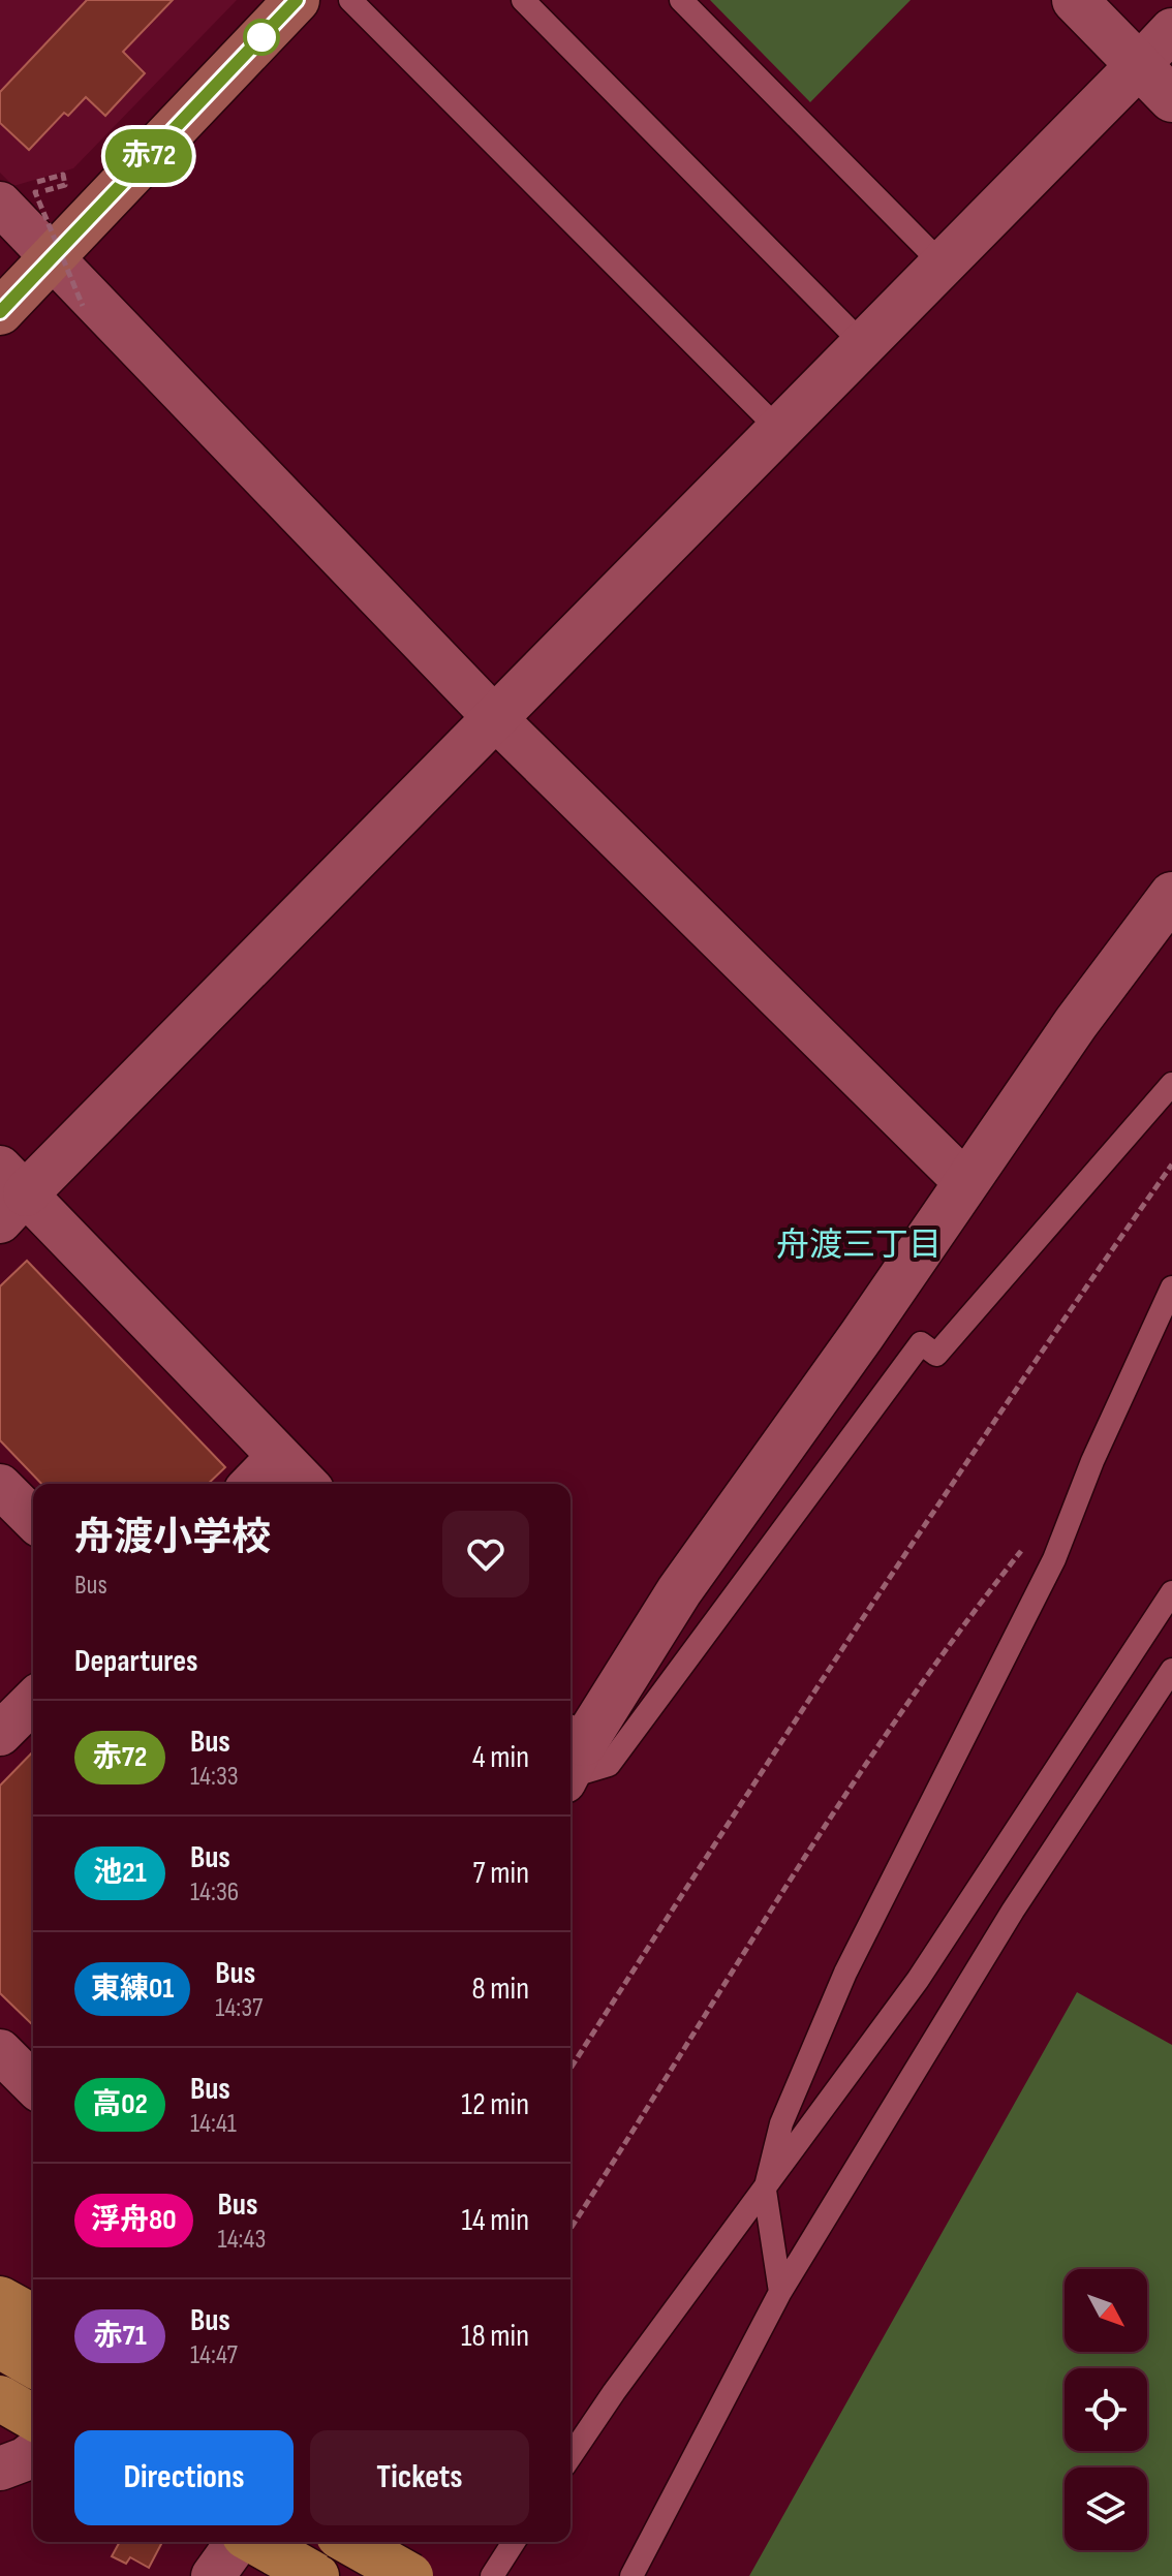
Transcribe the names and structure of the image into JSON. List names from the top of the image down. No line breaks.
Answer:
{"districts":["舟渡三丁目"],"lines":["bus line 赤72"],"north":"bottom right","page":{"on_map":"赤72","heading":[["舟渡小学校","Bus"],"Departures"],"list":[{"mark":"赤72","name":"Bus","note":"14:33","value":"4 min"},{"mark":"池21","name":"Bus","note":"14:36","value":"7 min"},{"mark":"東練01","name":"Bus","note":"14:37","value":"8 min"},{"mark":"高02","name":"Bus","note":"14:41","value":"12 min"},{"mark":"浮舟80","name":"Bus","note":"14:43","value":"14 min"},{"mark":"赤71","name":"Bus","note":"14:47","value":"18 min"}],"buttons":["Directions","Tickets"]}}
